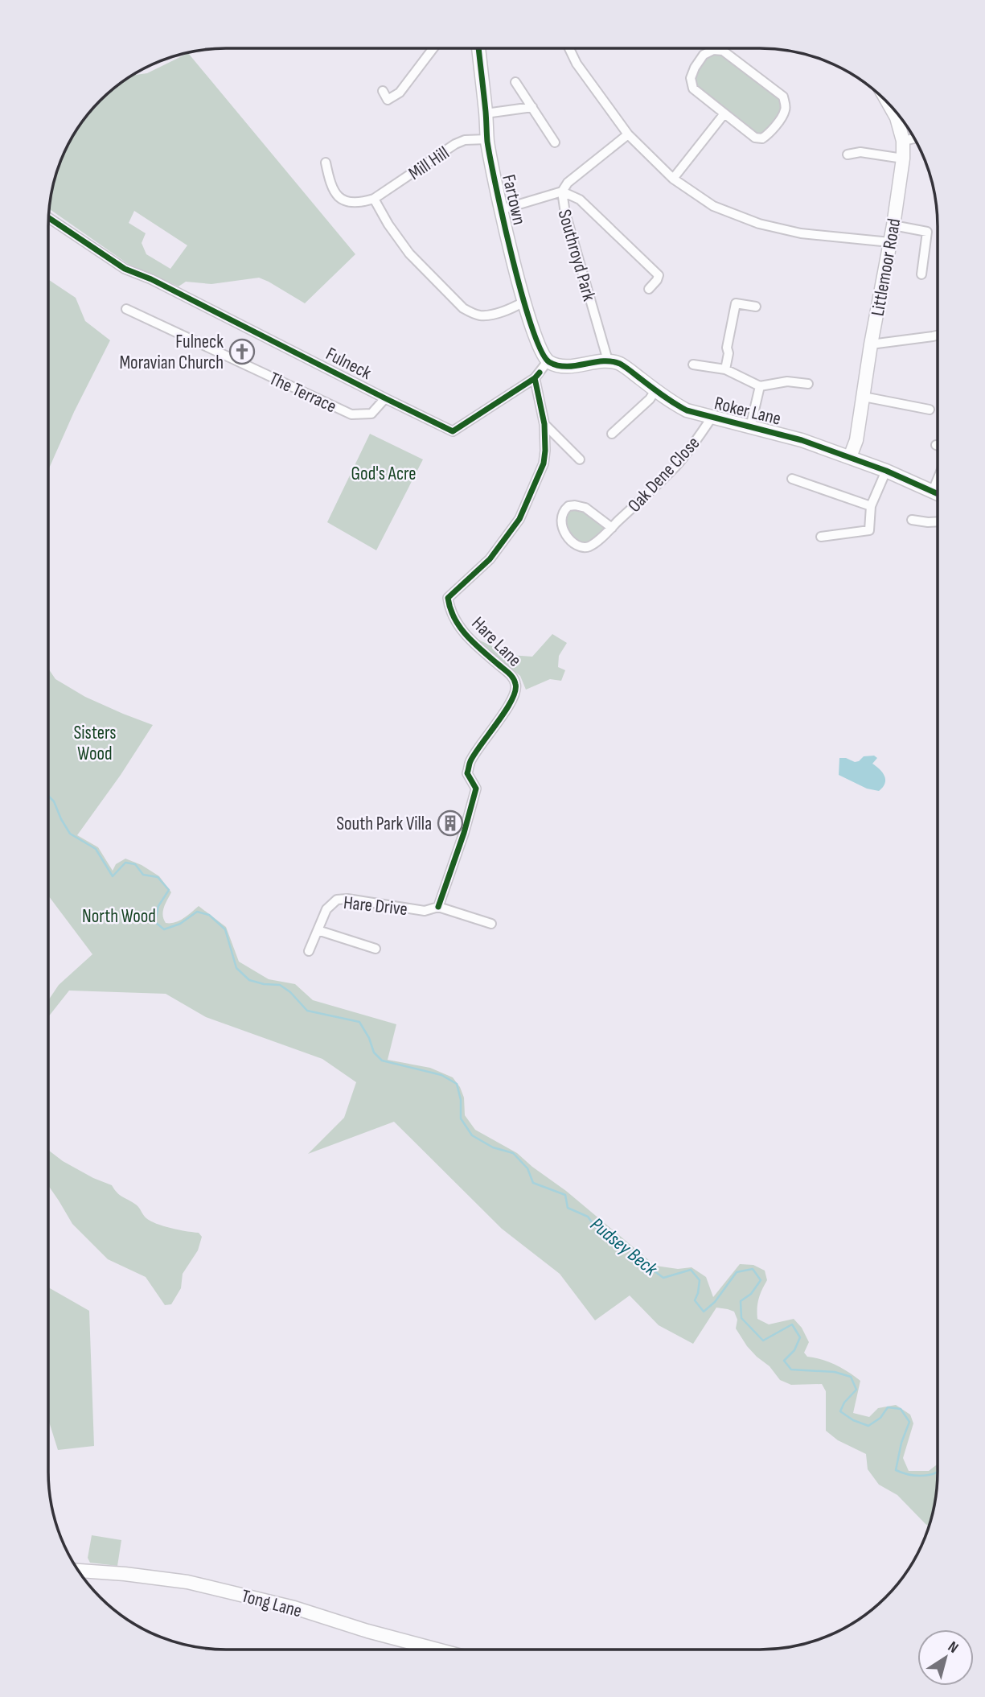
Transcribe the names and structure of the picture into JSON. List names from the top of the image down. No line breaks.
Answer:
{"streets":{"street":["Mill Hill","Fartown","Southroyd Park","Littlemoor Road","Fulneck","The Terrace","Roker Lane","Oak Dene Close","Hare Lane","Hare Drive","Tong Lane"]},"crossings":[["Mill Hill","Fartown"],["Fartown","Fulneck"],["Southroyd Park","Roker Lane"],["Littlemoor Road","Roker Lane"],["Fulneck","The Terrace"],["Fulneck","Hare Lane"],["Roker Lane","Oak Dene Close"],["Hare Lane","Hare Drive"]],"water":["Pudsey Beck"],"parks":["God's Acre","Sisters Wood","North Wood"],"places":{"church":["Fulneck Moravian Church"],"building":["South Park Villa"]},"north":"top right"}
